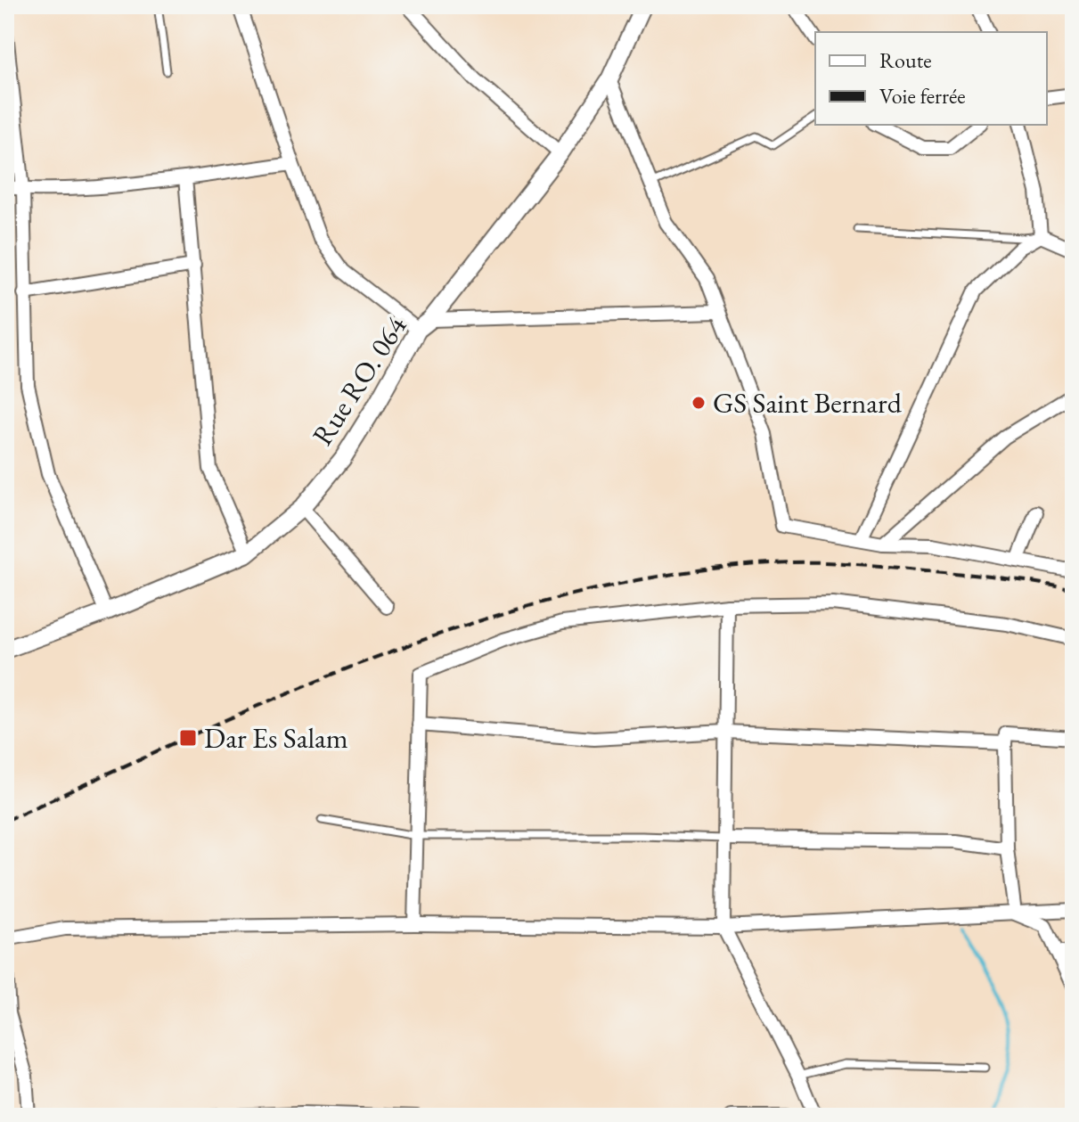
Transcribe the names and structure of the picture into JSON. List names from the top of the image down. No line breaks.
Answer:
{"streets":{"street":["Rue RO. 064"]},"places":{"other":["GS Saint Bernard"],"transit":["Dar Es Salam"]},"legend":["Route","Voie ferrée"]}
